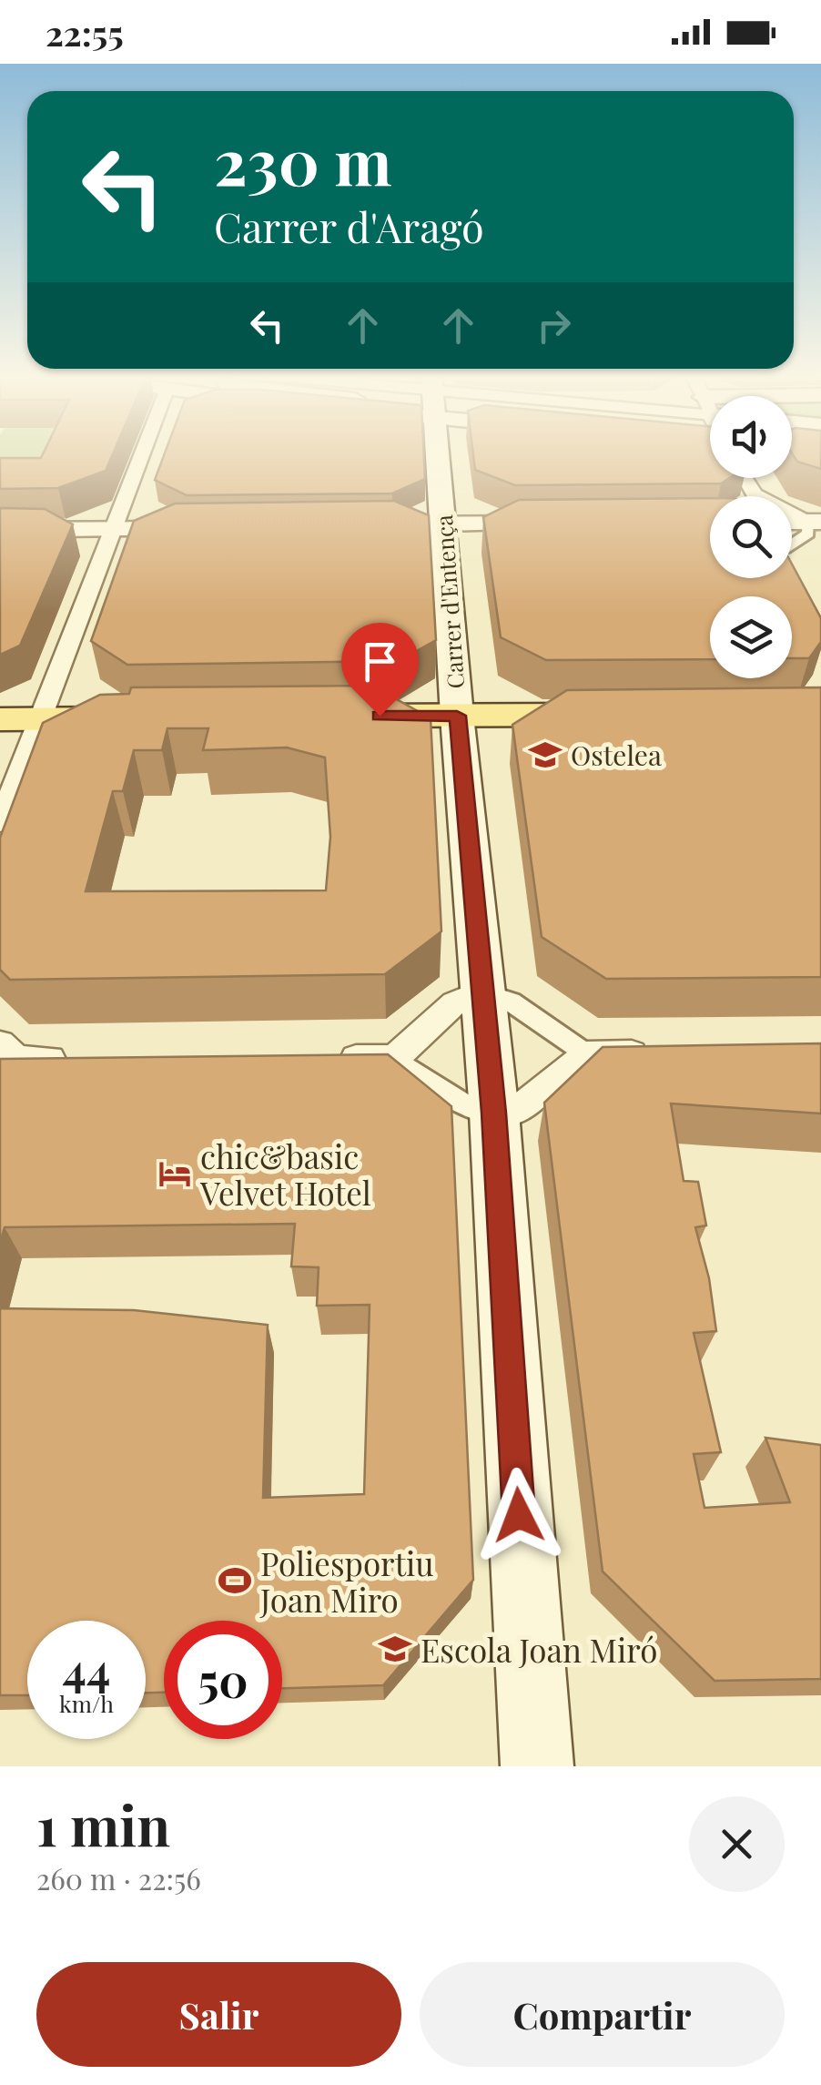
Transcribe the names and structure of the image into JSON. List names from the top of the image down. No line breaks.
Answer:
{"streets":{"main road":["Carrer d'Entença"]},"places":{"school or university":["Ostelea","Escola Joan Miró"],"hotel":["chic&basic Velvet Hotel"],"sports":["Poliesportiu Joan Miro"]},"page":{"status":"22:55","turn":["230 m","Carrer d'Aragó"],"speed":"44 km/h","limit":"50","heading":["1 min","260 m · 22:56"],"buttons":["Salir","Compartir"]}}
